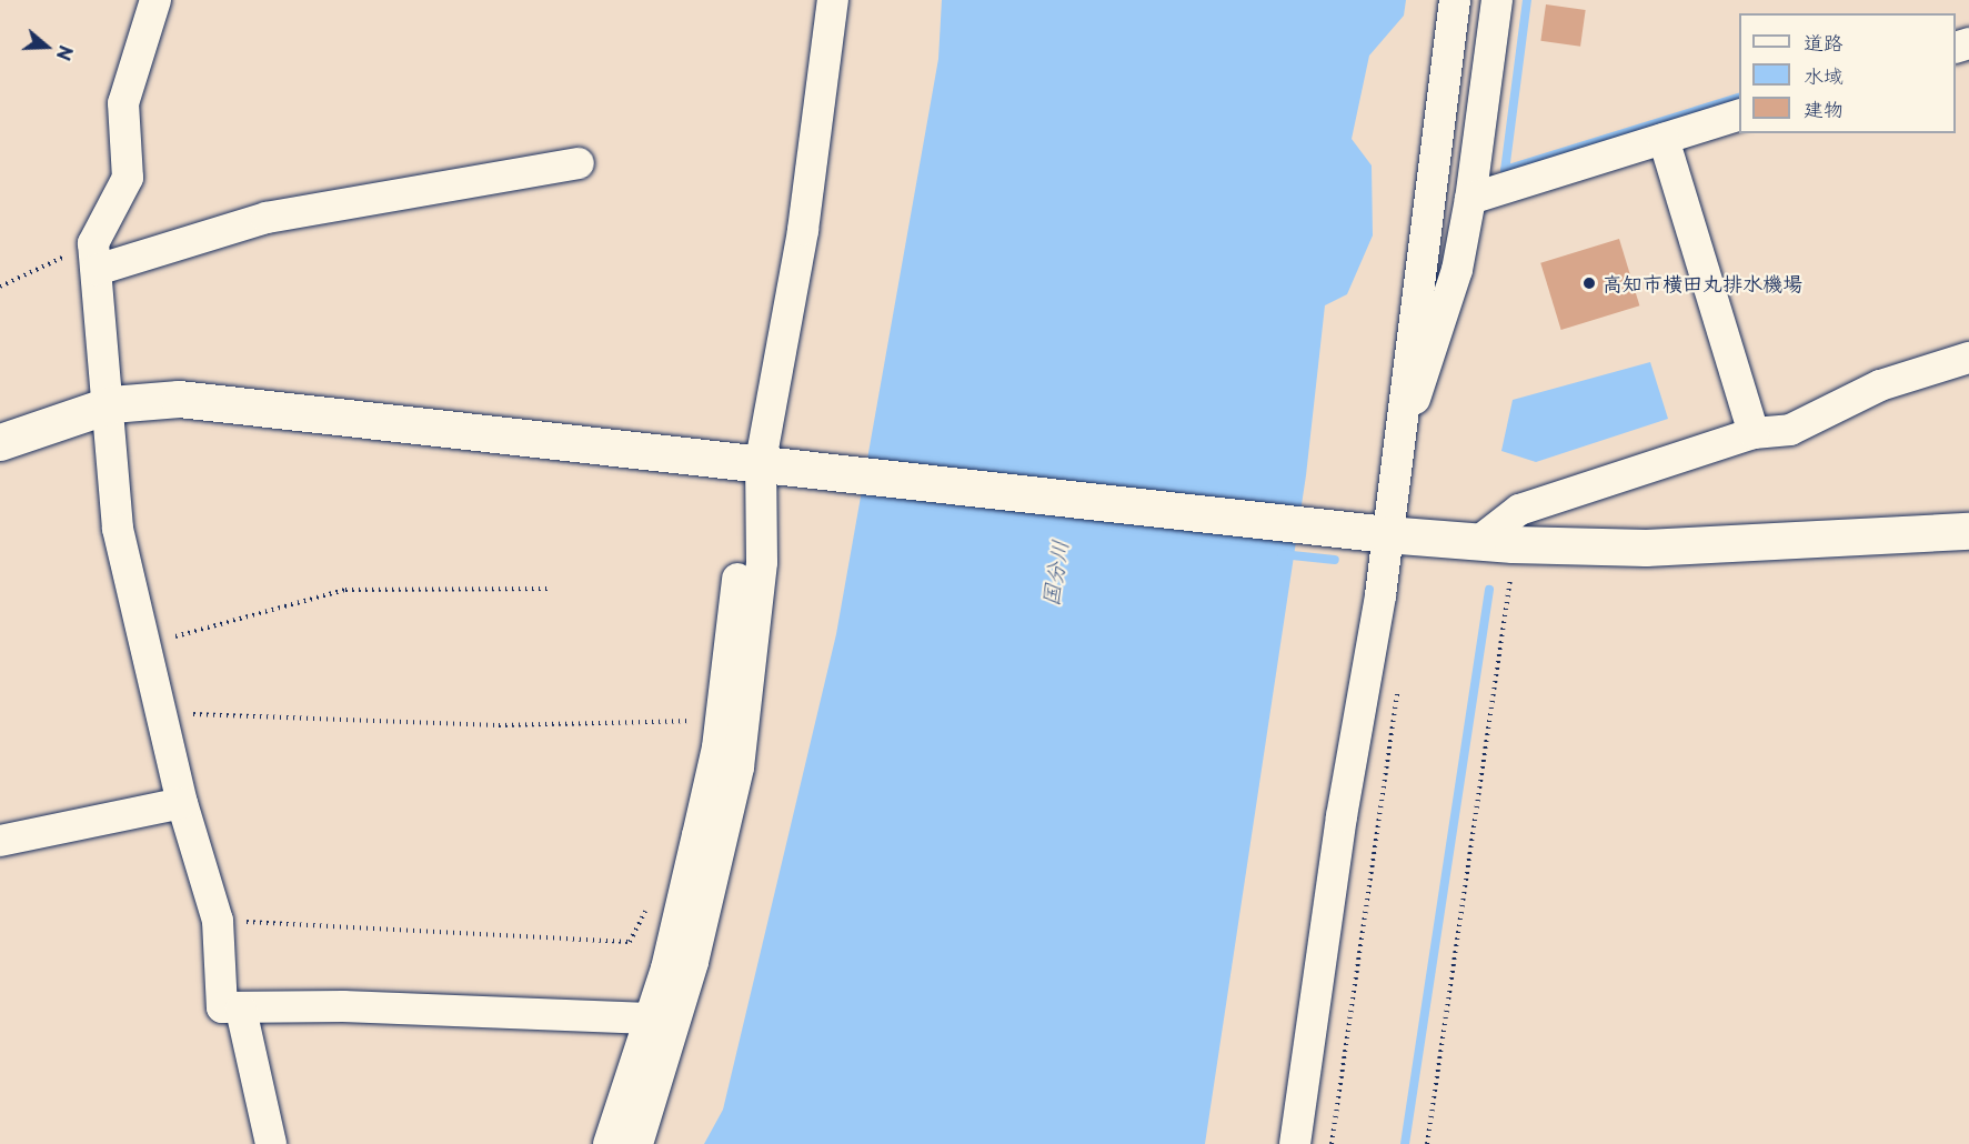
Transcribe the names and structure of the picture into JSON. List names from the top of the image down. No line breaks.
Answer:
{"water":["国分川"],"places":["高知市横田丸排水機場"],"legend":["道路","水域","建物"],"north":"right"}
